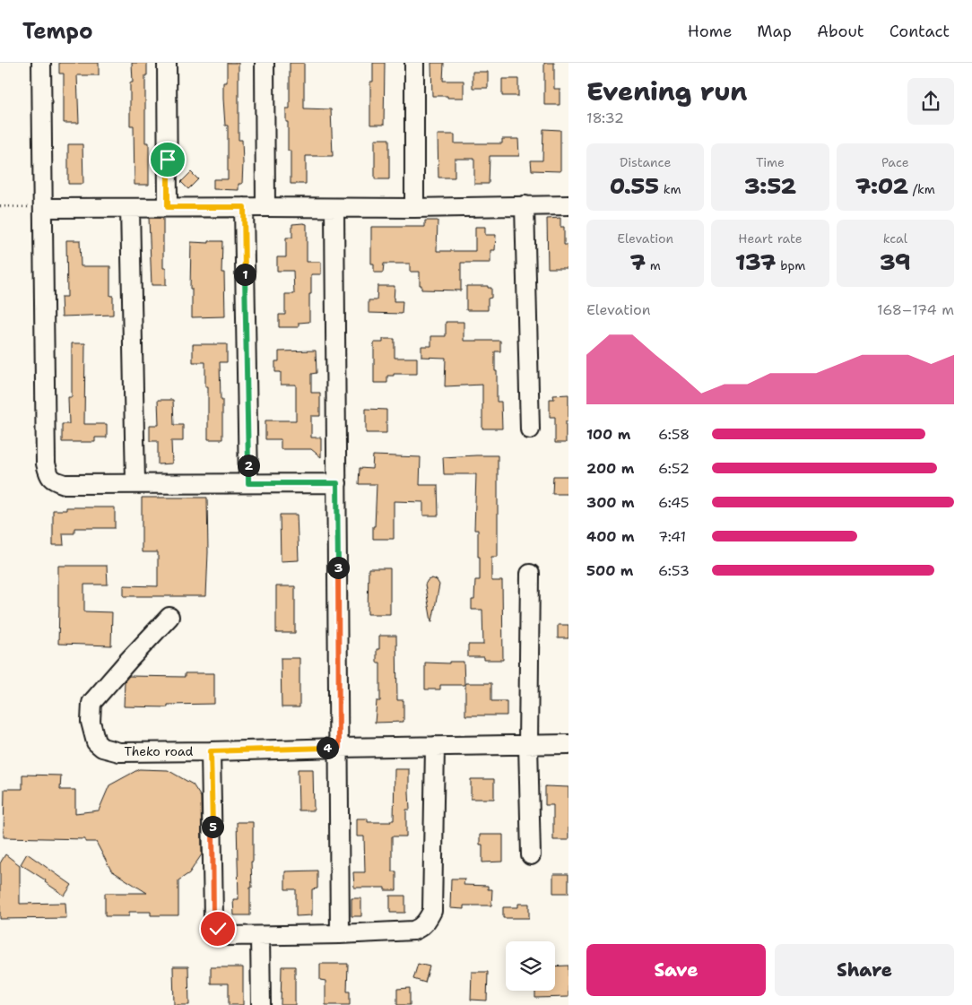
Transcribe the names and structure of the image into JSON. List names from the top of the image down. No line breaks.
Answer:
{"streets":{"street":["Theko road"]},"page":{"header":"Tempo","nav":["Home","Map","About","Contact"],"heading":["Evening run","18:32"],"stats":[["Distance","0.55 km"],["Time","3:52"],["Pace","7:02 /km"],["Elevation","7 m"],["Heart rate","137 bpm"],["kcal","39"]],"pins":["1","2","3","4","5"],"chart":["Elevation","168–174 m"],"list":[{"name":"100 m","note":"6:58"},{"name":"200 m","note":"6:52"},{"name":"300 m","note":"6:45"},{"name":"400 m","note":"7:41"},{"name":"500 m","note":"6:53"}],"buttons":["Save","Share"]}}
